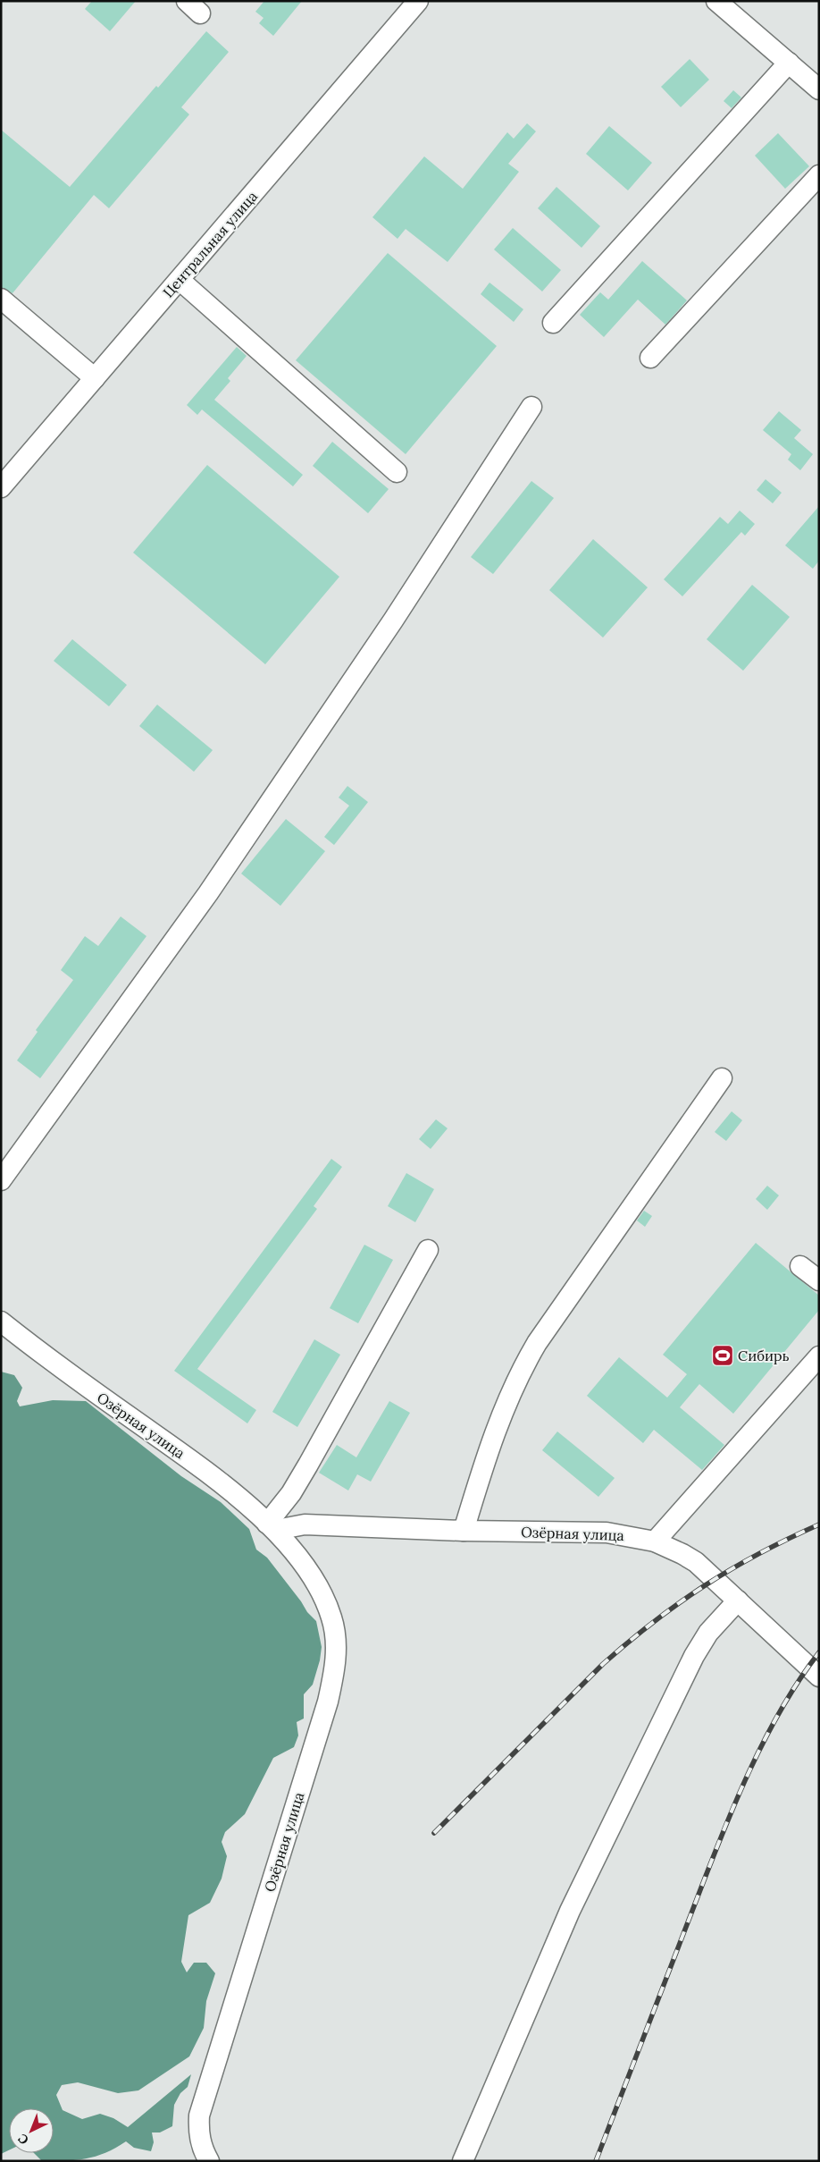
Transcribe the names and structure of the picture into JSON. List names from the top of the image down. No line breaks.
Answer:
{"streets":{"street":["Центральная улица","Озёрная улица"]},"places":{"sports":["Сибирь"]},"north":"bottom left"}
